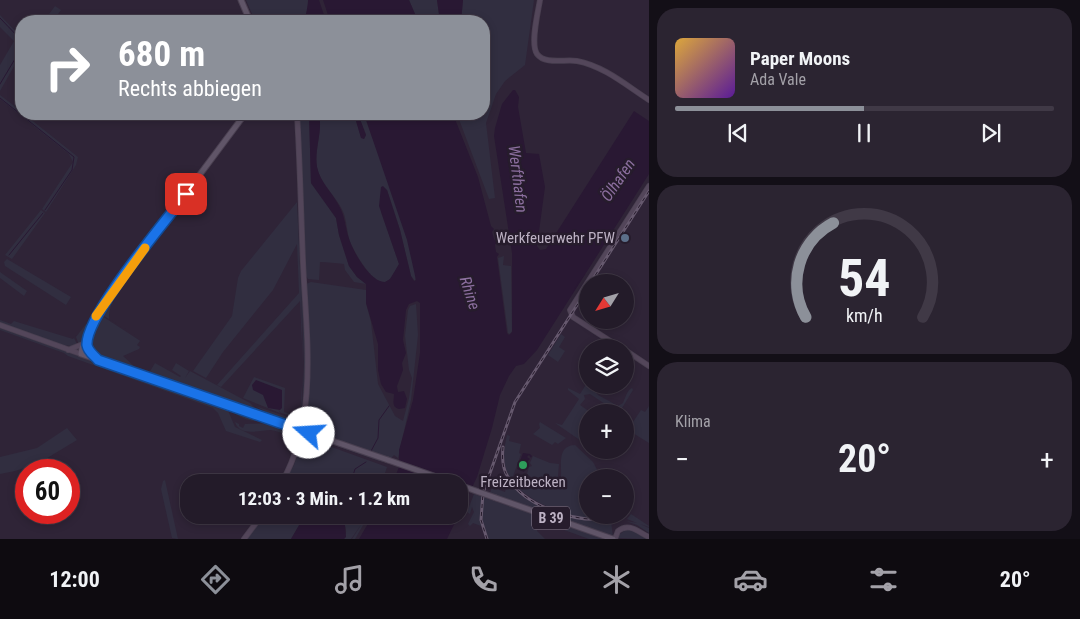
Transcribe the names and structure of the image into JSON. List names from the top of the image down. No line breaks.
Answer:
{"streets":{"main road":["B 39"]},"water":["Werfthafen","Ölhafen","Rhine"],"places":["Werkfeuerwehr PFW","Freizeitbecken"],"north":"bottom left","page":{"turn":["680 m","Rechts abbiegen"],"song":["Paper Moons","Ada Vale"],"map_buttons":["+","−"],"tile":"Klima","heat":["−","20°","+"],"limit":"60","trip":"12:03 · 3 Min. · 1.2 km","tabs":["12:00","20°"],"gauge":["54","km/h"]}}
